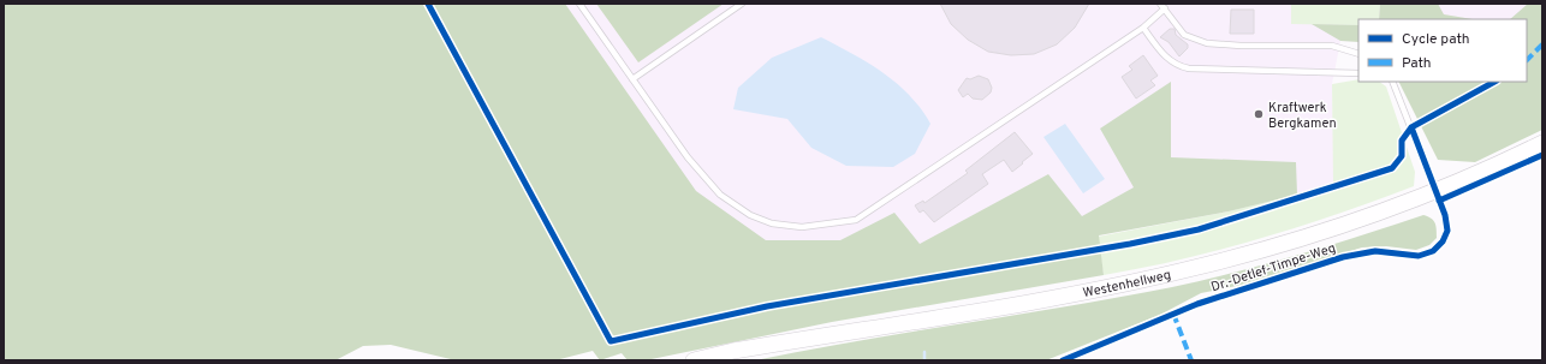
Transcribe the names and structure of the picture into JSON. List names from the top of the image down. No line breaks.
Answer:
{"streets":{"main road":["Westenhellweg"],"lane":["Dr.-Detlef-Timpe-Weg"]},"crossings":[["Dr.-Detlef-Timpe-Weg","Westenhellweg"]],"places":["Kraftwerk Bergkamen"],"legend":["Cycle path","Path"]}
